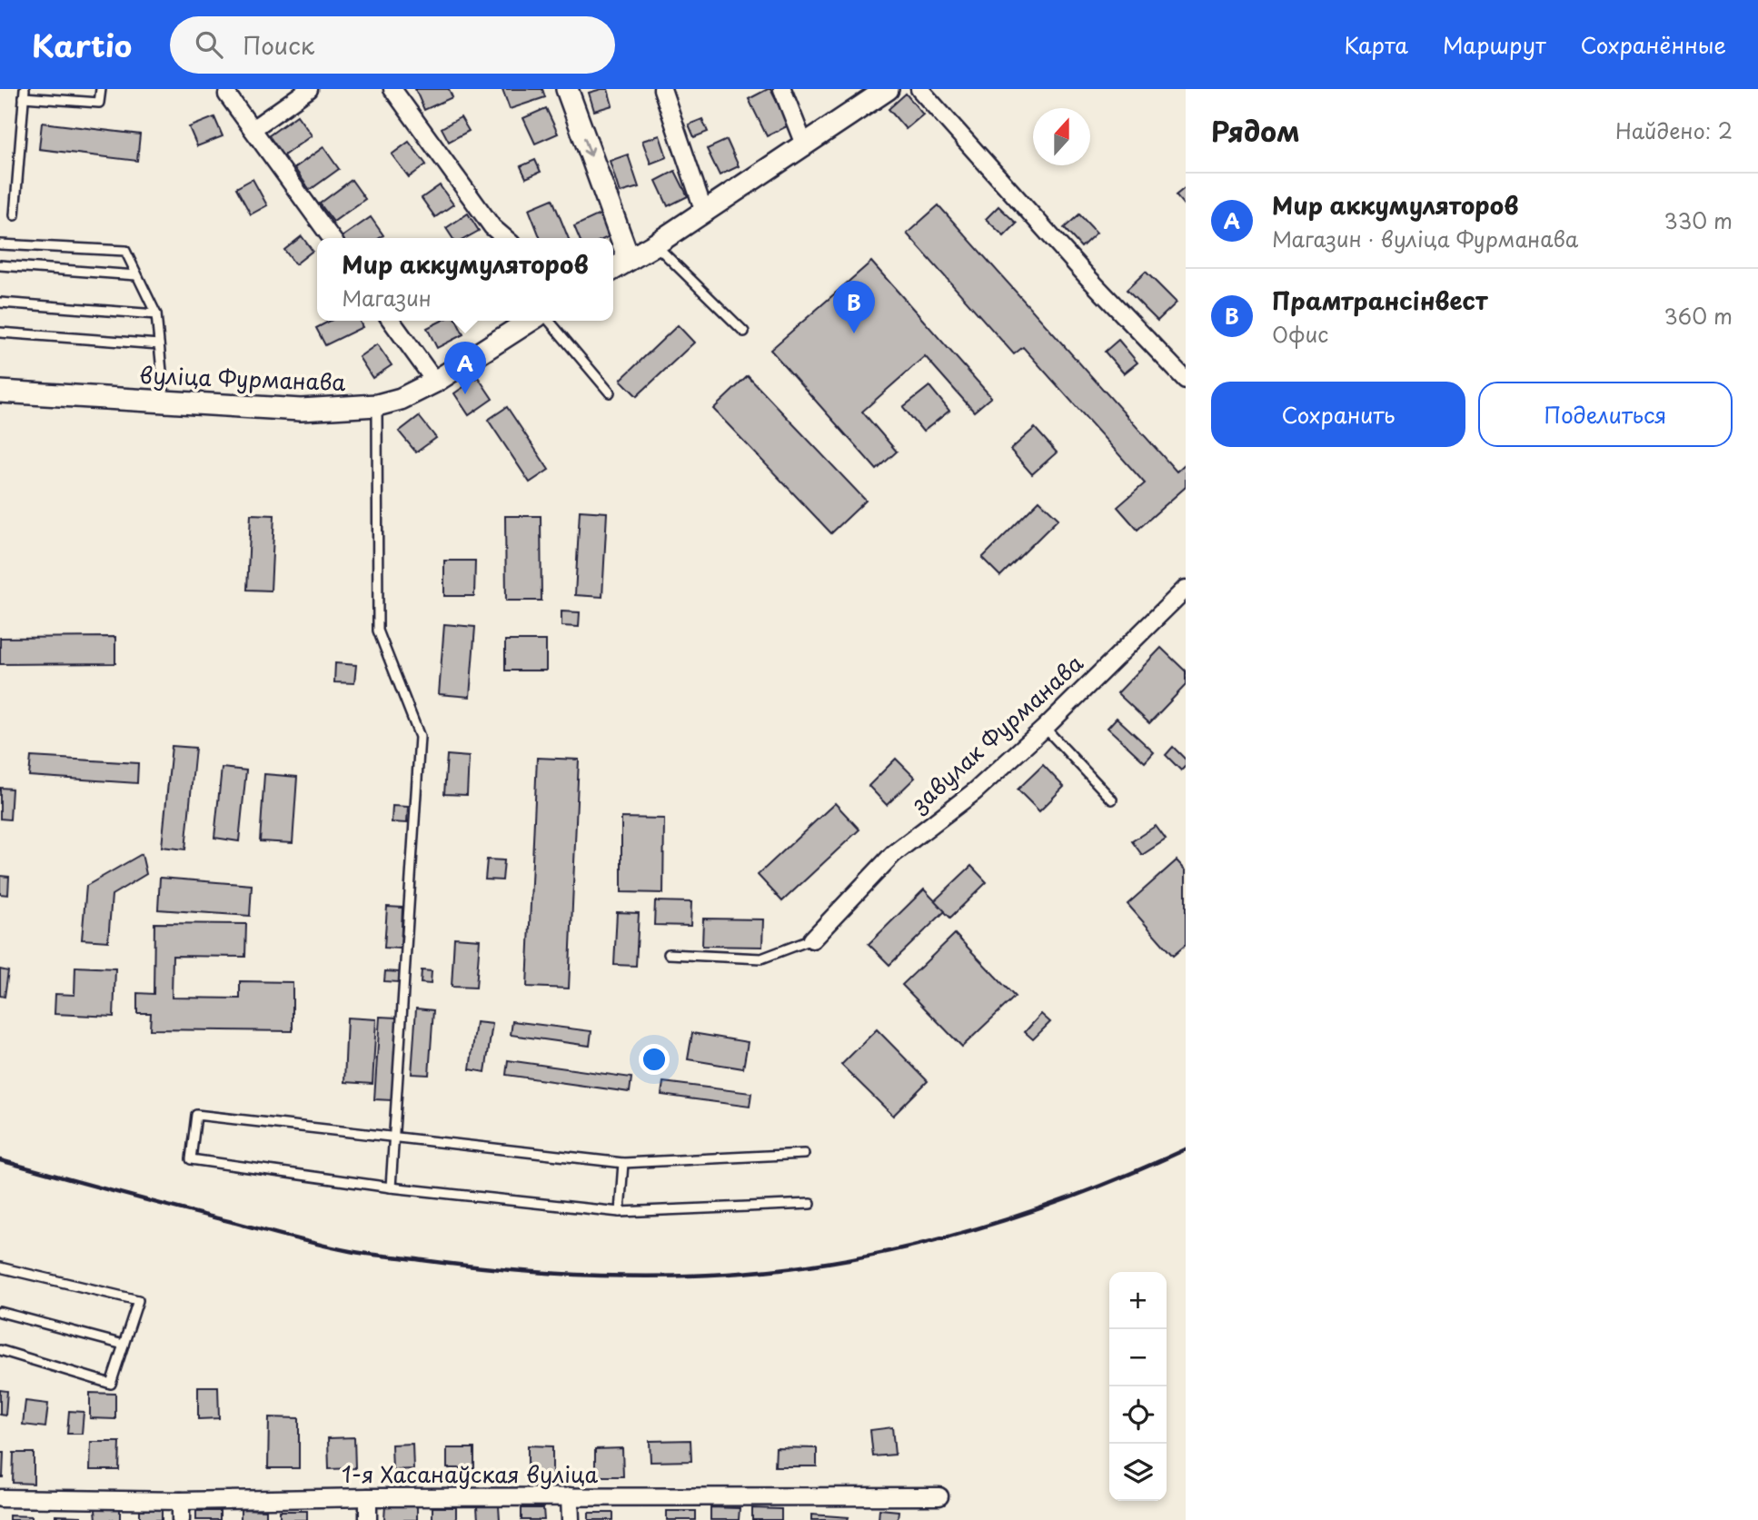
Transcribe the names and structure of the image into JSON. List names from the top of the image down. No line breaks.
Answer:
{"streets":{"street":["вуліца Фурманава","завулак Фурманава","1-я Хасанаўская вуліца"]},"north":"top","page":{"header":"Kartio","search":"Поиск","nav":["Карта","Маршрут","Сохранённые"],"heading":["Рядом","Найдено: 2"],"list":[{"mark":"A","name":"Мир аккумуляторов","note":"Магазин · вуліца Фурманава","value":"330 m"},{"mark":"B","name":"Прамтрансінвест","note":"Офис","value":"360 m"}],"popup":["Мир аккумуляторов","Магазин"],"pins":["B","A"],"buttons":["Сохранить","Поделиться"],"map_buttons":["+","−"]}}
